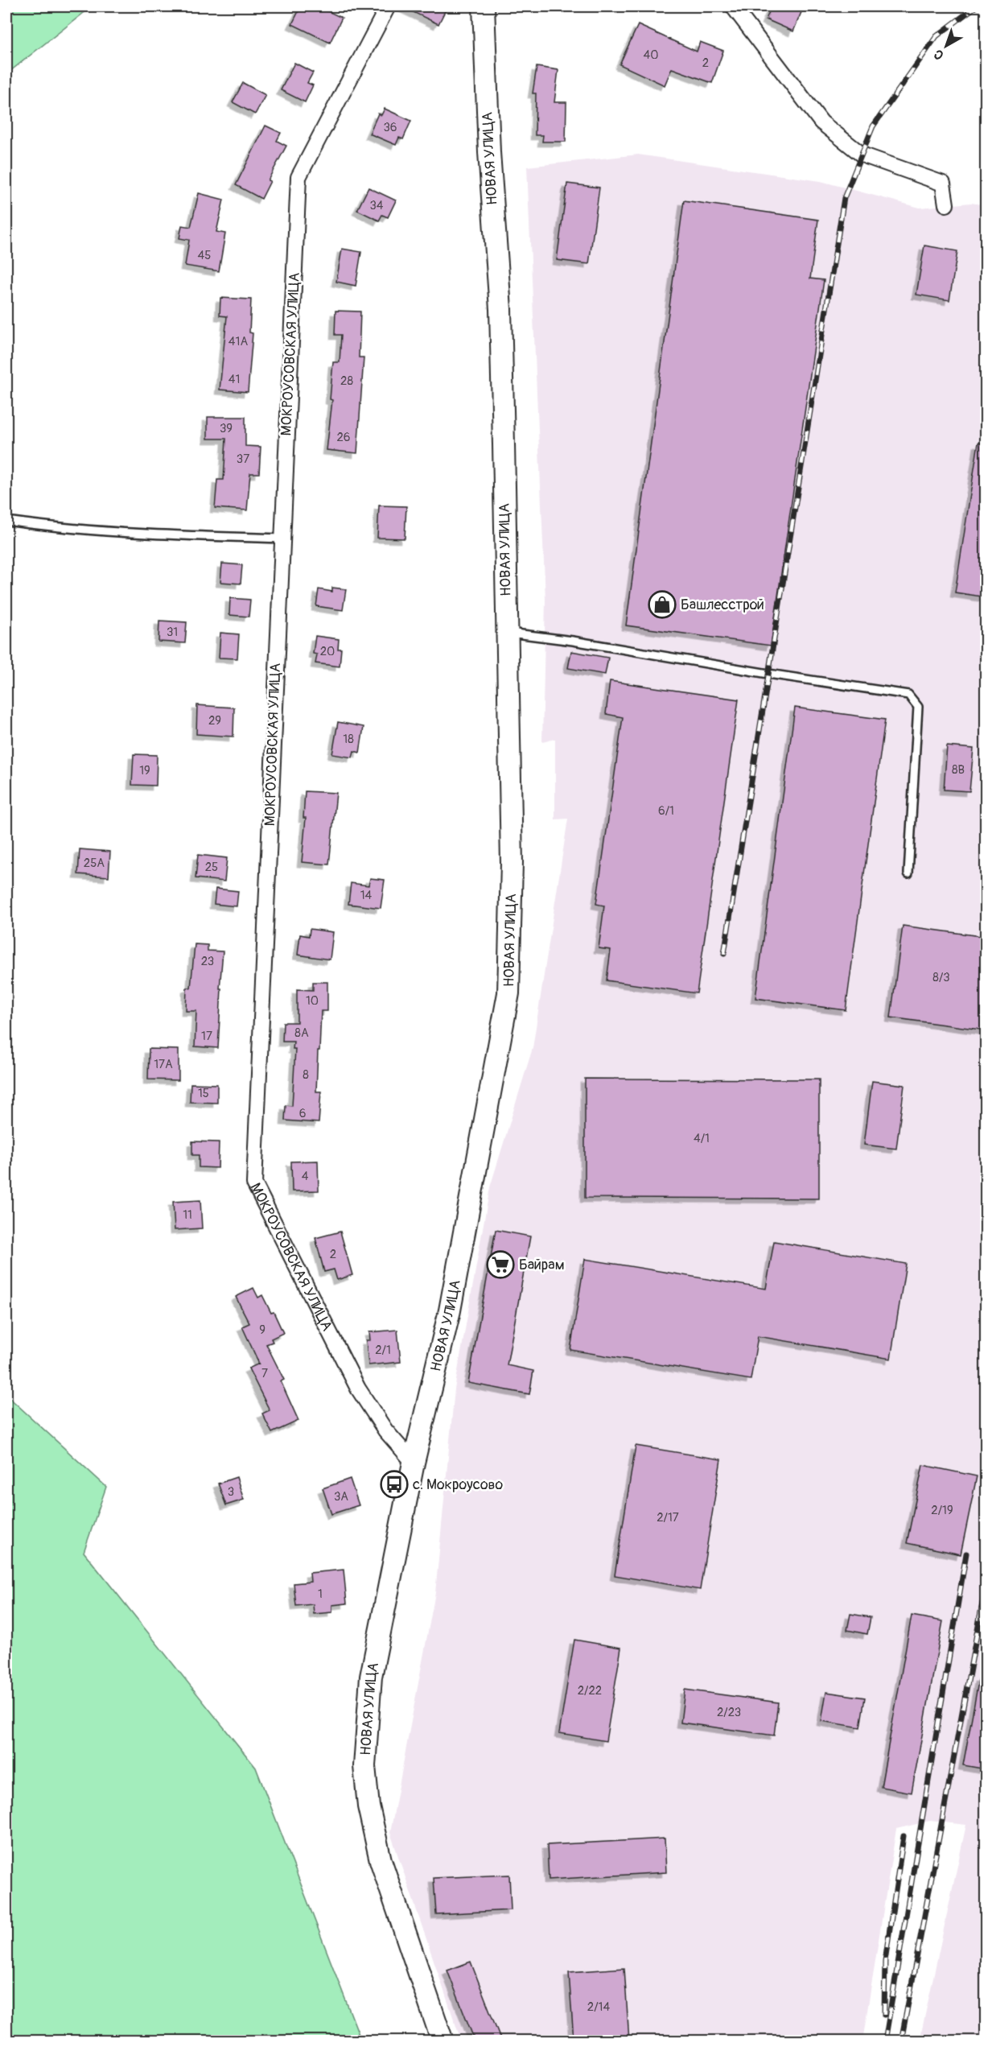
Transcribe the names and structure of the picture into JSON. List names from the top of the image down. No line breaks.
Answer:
{"streets":{"main road":["НОВАЯ УЛИЦА"],"street":["МОКРОУСОВСКАЯ УЛИЦА"]},"crossings":[["НОВАЯ УЛИЦА","МОКРОУСОВСКАЯ УЛИЦА"]],"places":{"shop":["Башлесстрой"],"supermarket":["Байрам"],"bus stop":["с. Мокроусово"]},"house_numbers":["40","2","36","34","45","41А","41","28","39","26","37","31","20","29","18","8В","19","6/1","25А","25","14","23","8/3","10","8А","17","17А","8","15","6","4/1","4","11","2","9","2/1","7","3","3А","2/19","2/17","1","2/22","2/23","2/14"],"north":"bottom left"}
